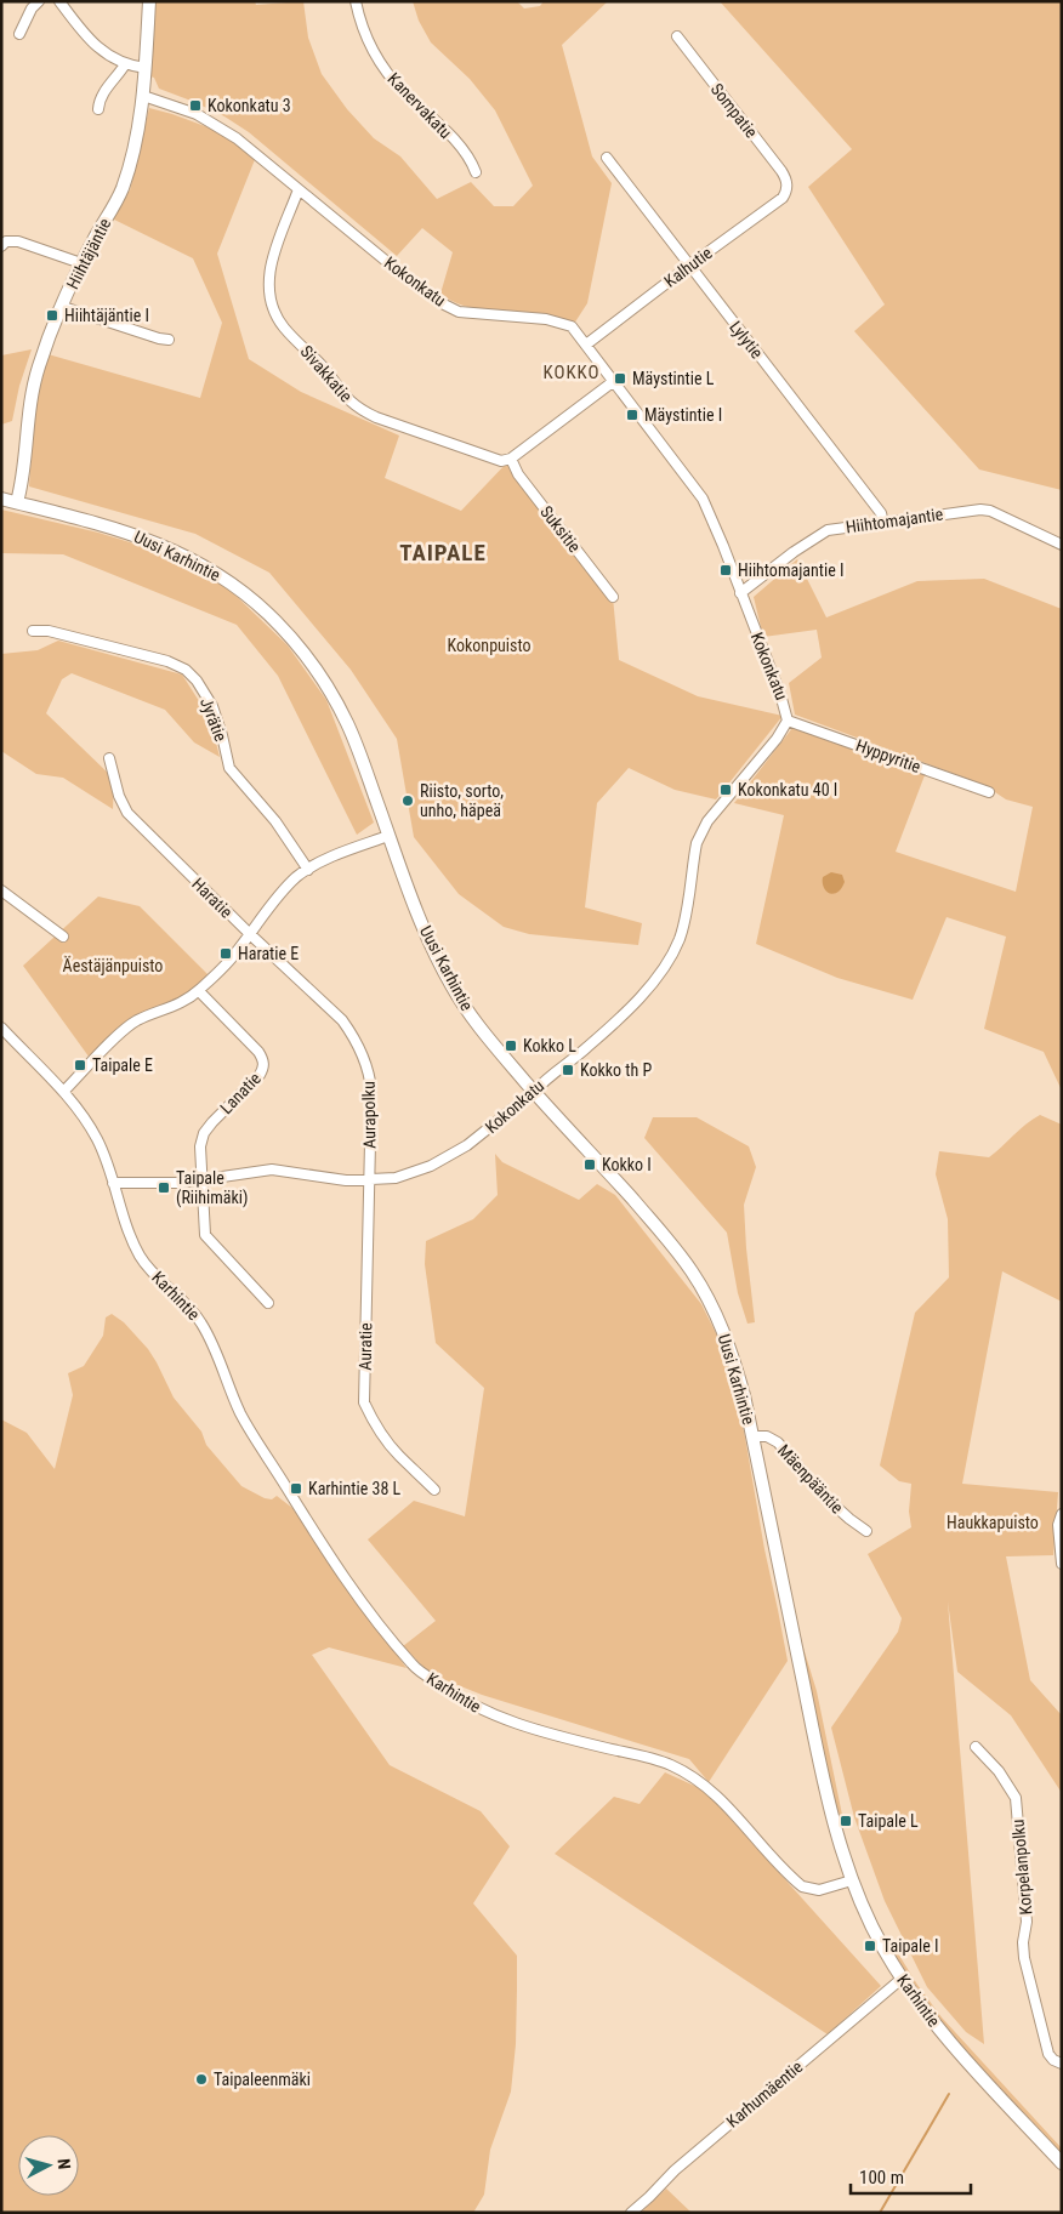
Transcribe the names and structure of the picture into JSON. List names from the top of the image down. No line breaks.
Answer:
{"streets":{"street":["Kanervakatu","Sompatie","Hiihtäjäntie","Kalhutie","Kokonkatu","Lylytie","Sivakkatie","Hiihtomajantie","Suksitie","Uusi Karhintie","Jyrätie","Hyppyritie","Haratie","Lanatie","Aurapolku","Karhintie","Auratie","Mäenpääntie","Korpelanpolku","Karhumäentie"]},"crossings":[["Sompatie","Kalhutie"],["Hiihtäjäntie","Kokonkatu"],["Hiihtäjäntie","Uusi Karhintie"],["Kalhutie","Kokonkatu"],["Kalhutie","Lylytie"],["Kokonkatu","Sivakkatie"],["Kokonkatu","Hiihtomajantie"],["Kokonkatu","Uusi Karhintie"],["Kokonkatu","Hyppyritie"],["Kokonkatu","Lanatie"],["Kokonkatu","Aurapolku"],["Kokonkatu","Karhintie"],["Kokonkatu","Auratie"],["Lylytie","Hiihtomajantie"],["Sivakkatie","Suksitie"],["Uusi Karhintie","Karhintie"],["Uusi Karhintie","Mäenpääntie"],["Haratie","Aurapolku"],["Aurapolku","Auratie"],["Karhintie","Karhumäentie"]],"districts":["KOKKO","TAIPALE"],"parks":["Kokonpuisto","Äestäjänpuisto","Haukkapuisto"],"places":{"transit":["Kokonkatu 3","Hiihtäjäntie I","Mäystintie L","Mäystintie I","Hiihtomajantie I","Kokonkatu 40 I","Haratie E","Kokko L","Taipale E","Kokko th P","Kokko I","Taipale (Riihimäki)","Karhintie 38 L","Taipale L","Taipale I"],"other":["Riisto, sorto, unho, häpeä","Taipaleenmäki"]},"scale_bar":"100 m","north":"right"}
